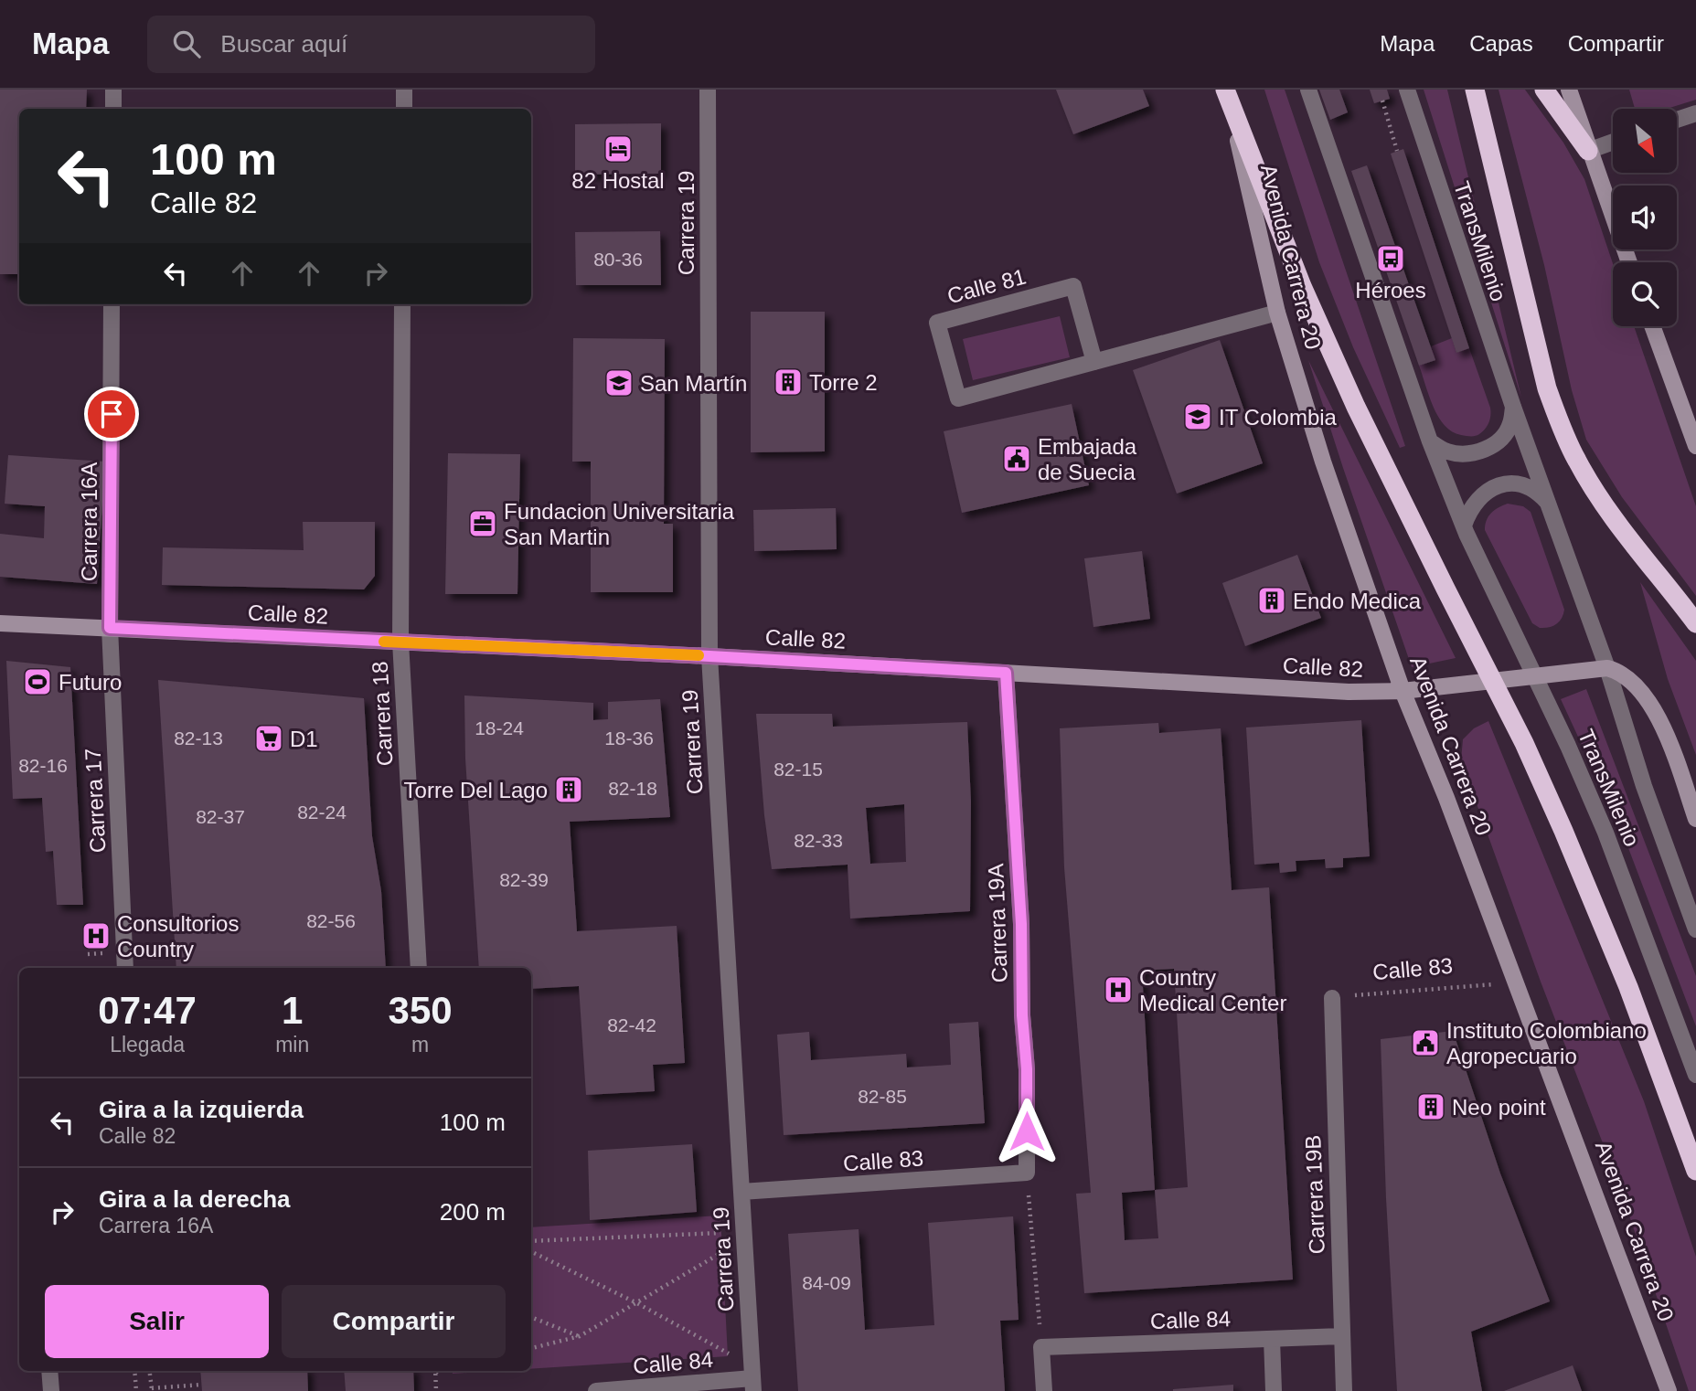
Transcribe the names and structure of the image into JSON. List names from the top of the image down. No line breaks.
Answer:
{"streets":{"highway":["Avenida Carrera 20"],"main road":["Calle 82"],"street":["Carrera 19","TransMilenio","Calle 81","Carrera 16A","Carrera 18","Carrera 17","Carrera 19A","Calle 83","Carrera 19B","Calle 84"]},"crossings":[["Carrera 19","Calle 82"],["Carrera 19","Calle 83"],["Carrera 19","Calle 84"],["TransMilenio","Calle 82"],["Avenida Carrera 20","Calle 81"],["Avenida Carrera 20","Calle 82"],["Carrera 16A","Calle 82"],["Carrera 16A","Carrera 17"],["Calle 82","Carrera 18"],["Calle 82","Carrera 17"],["Calle 82","Carrera 19A"],["Carrera 19A","Calle 83"],["Calle 83","Carrera 19B"],["Carrera 19B","Calle 84"]],"places":{"hotel":["82 Hostal"],"bus stop":["Héroes"],"building":["Torre 2","Endo Medica","Torre Del Lago","Neo point"],"school or university":["San Martín","IT Colombia"],"public building":["Embajada de Suecia","Instituto Colombiano Agropecuario"],"office":["Fundacion Universitaria San Martin"],"sports":["Futuro"],"supermarket":["D1"],"hospital":["Consultorios Country","Country Medical Center"]},"house_numbers":["80-36","18-24","82-13","18-36","82-16","82-15","82-18","82-24","82-37","82-33","82-39","82-56","82-42","82-85","84-09"],"north":"bottom right","page":{"header":"Mapa","search":"Buscar aquí","nav":["Mapa","Capas","Compartir"],"turn":["100 m","Calle 82"],"eta":["07:47","Llegada","1","min","350","m"],"list":[{"name":"Gira a la izquierda","note":"Calle 82","value":"100 m"},{"name":"Gira a la derecha","note":"Carrera 16A","value":"200 m"}],"buttons":["Salir","Compartir"]}}
